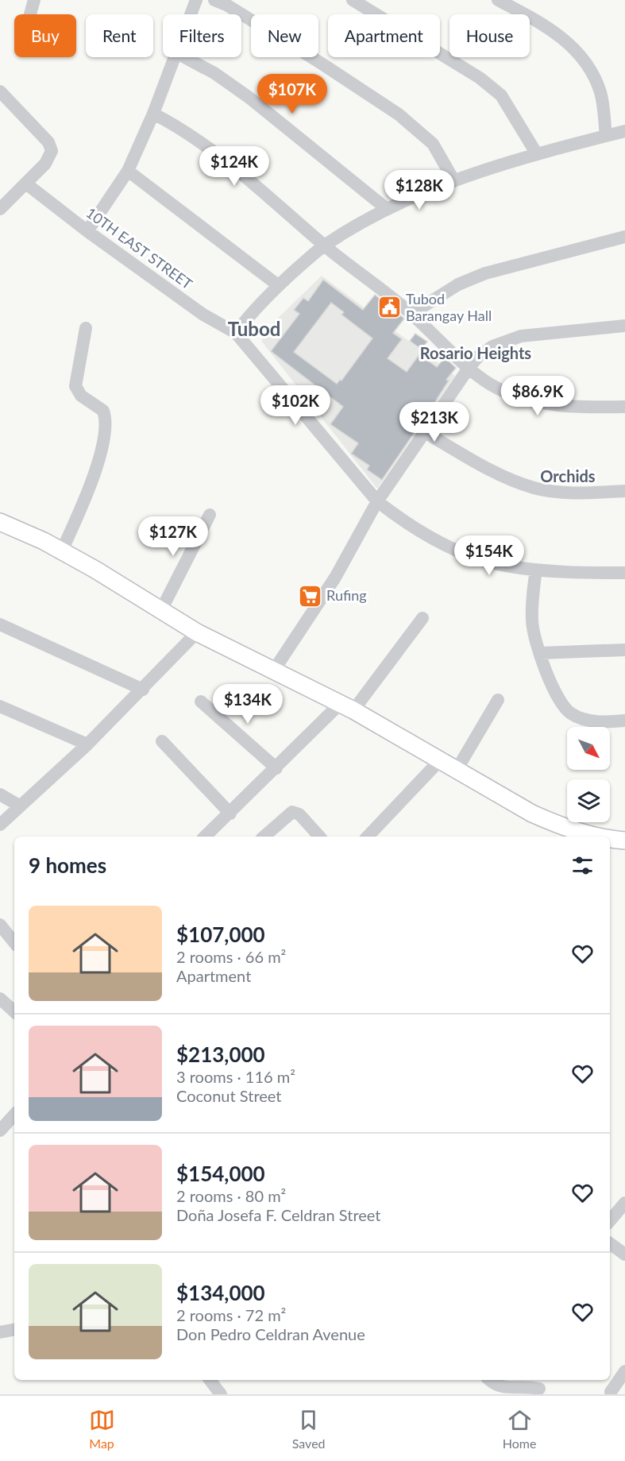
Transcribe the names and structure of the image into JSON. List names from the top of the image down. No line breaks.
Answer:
{"streets":{"street":["10TH EAST STREET"]},"districts":["Tubod","Rosario Heights","Orchids"],"places":{"public building":["Tubod Barangay Hall"],"supermarket":["Rufing"]},"north":"bottom right","page":{"chip":["Buy","Rent","Filters","New","Apartment","House"],"price":["$107K","$124K","$128K","$86.9K","$102K","$213K","$127K","$154K","$134K"],"heading":"9 homes","list":[{"name":"$107,000","note":"2 rooms · 66 m² · Apartment"},{"name":"$213,000","note":"3 rooms · 116 m² · Coconut Street"},{"name":"$154,000","note":"2 rooms · 80 m² · Doña Josefa F. Celdran Street"},{"name":"$134,000","note":"2 rooms · 72 m² · Don Pedro Celdran Avenue"}],"tabs":["Map","Saved","Home"]}}
